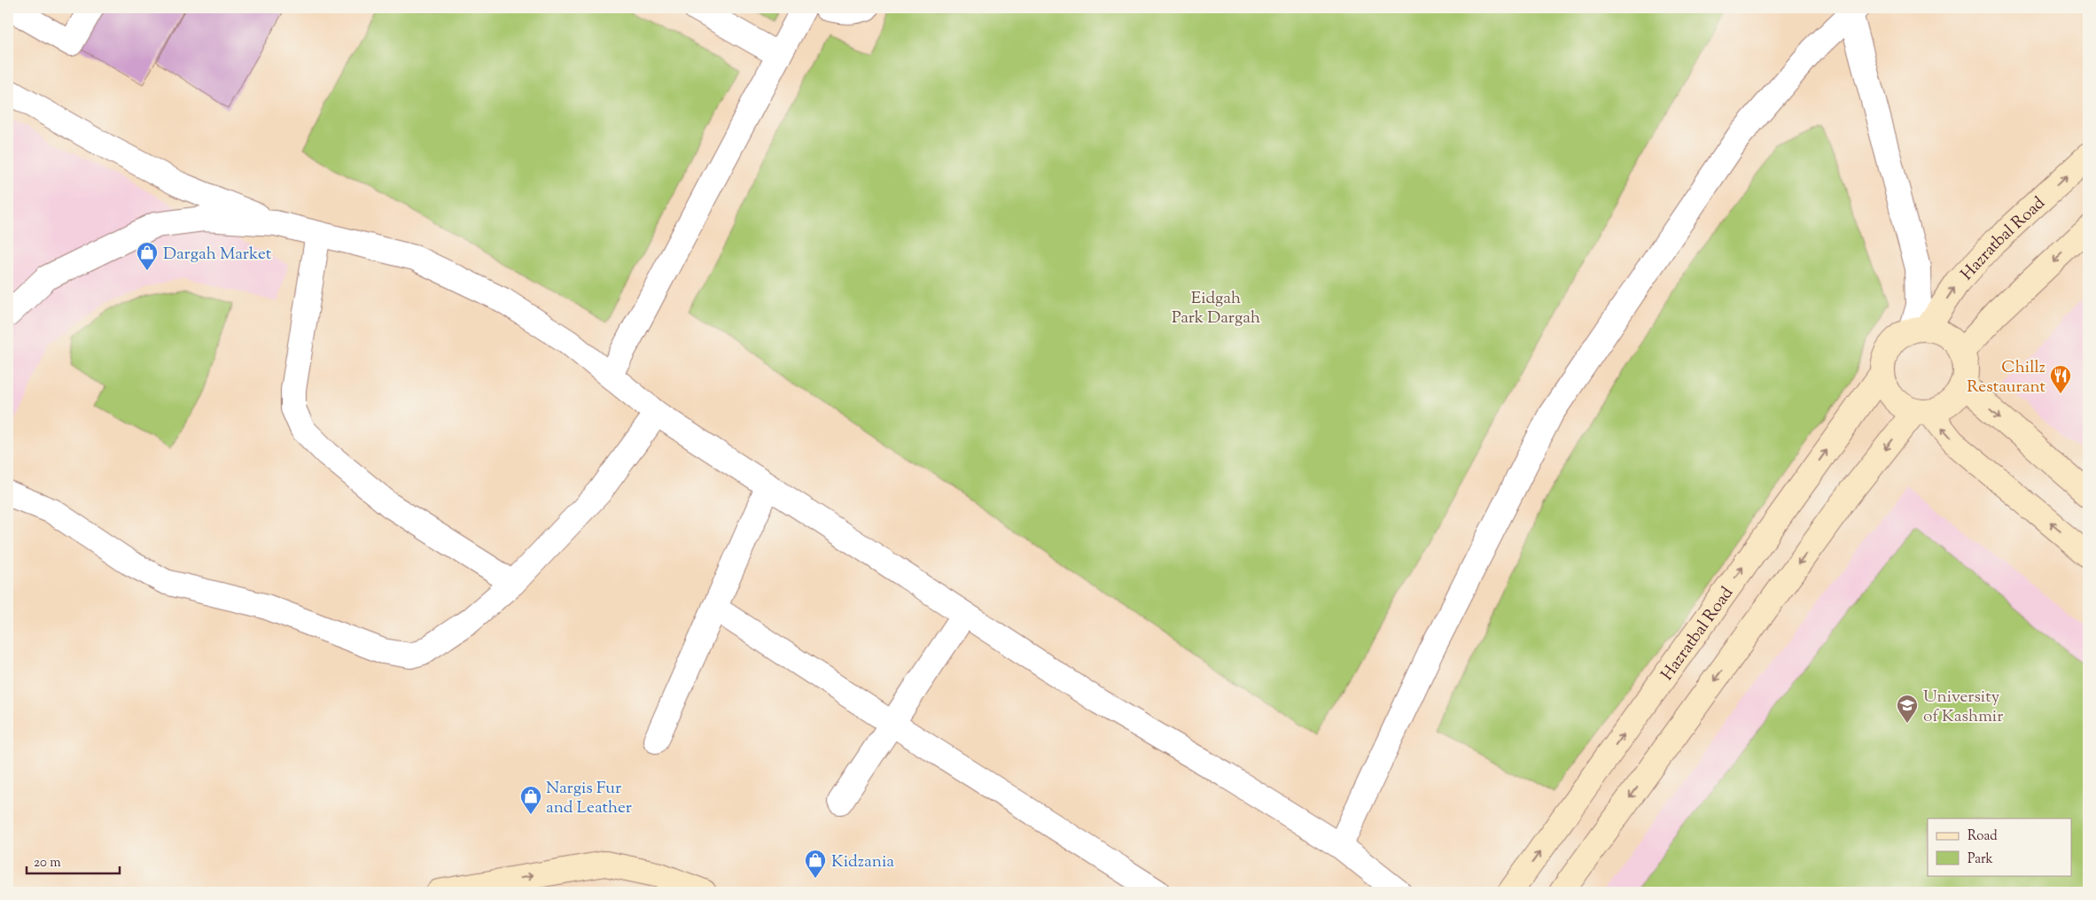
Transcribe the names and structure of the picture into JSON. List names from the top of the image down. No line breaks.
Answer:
{"streets":{"main road":["Hazratbal Road"]},"parks":["Eidgah Park Dargah"],"places":{"shop":["Dargah Market","Nargis Fur and Leather","Kidzania"],"restaurant":["Chillz Restaurant"],"school or university":["University of Kashmir"]},"legend":["Road","Park"],"scale_bar":"20 m"}
